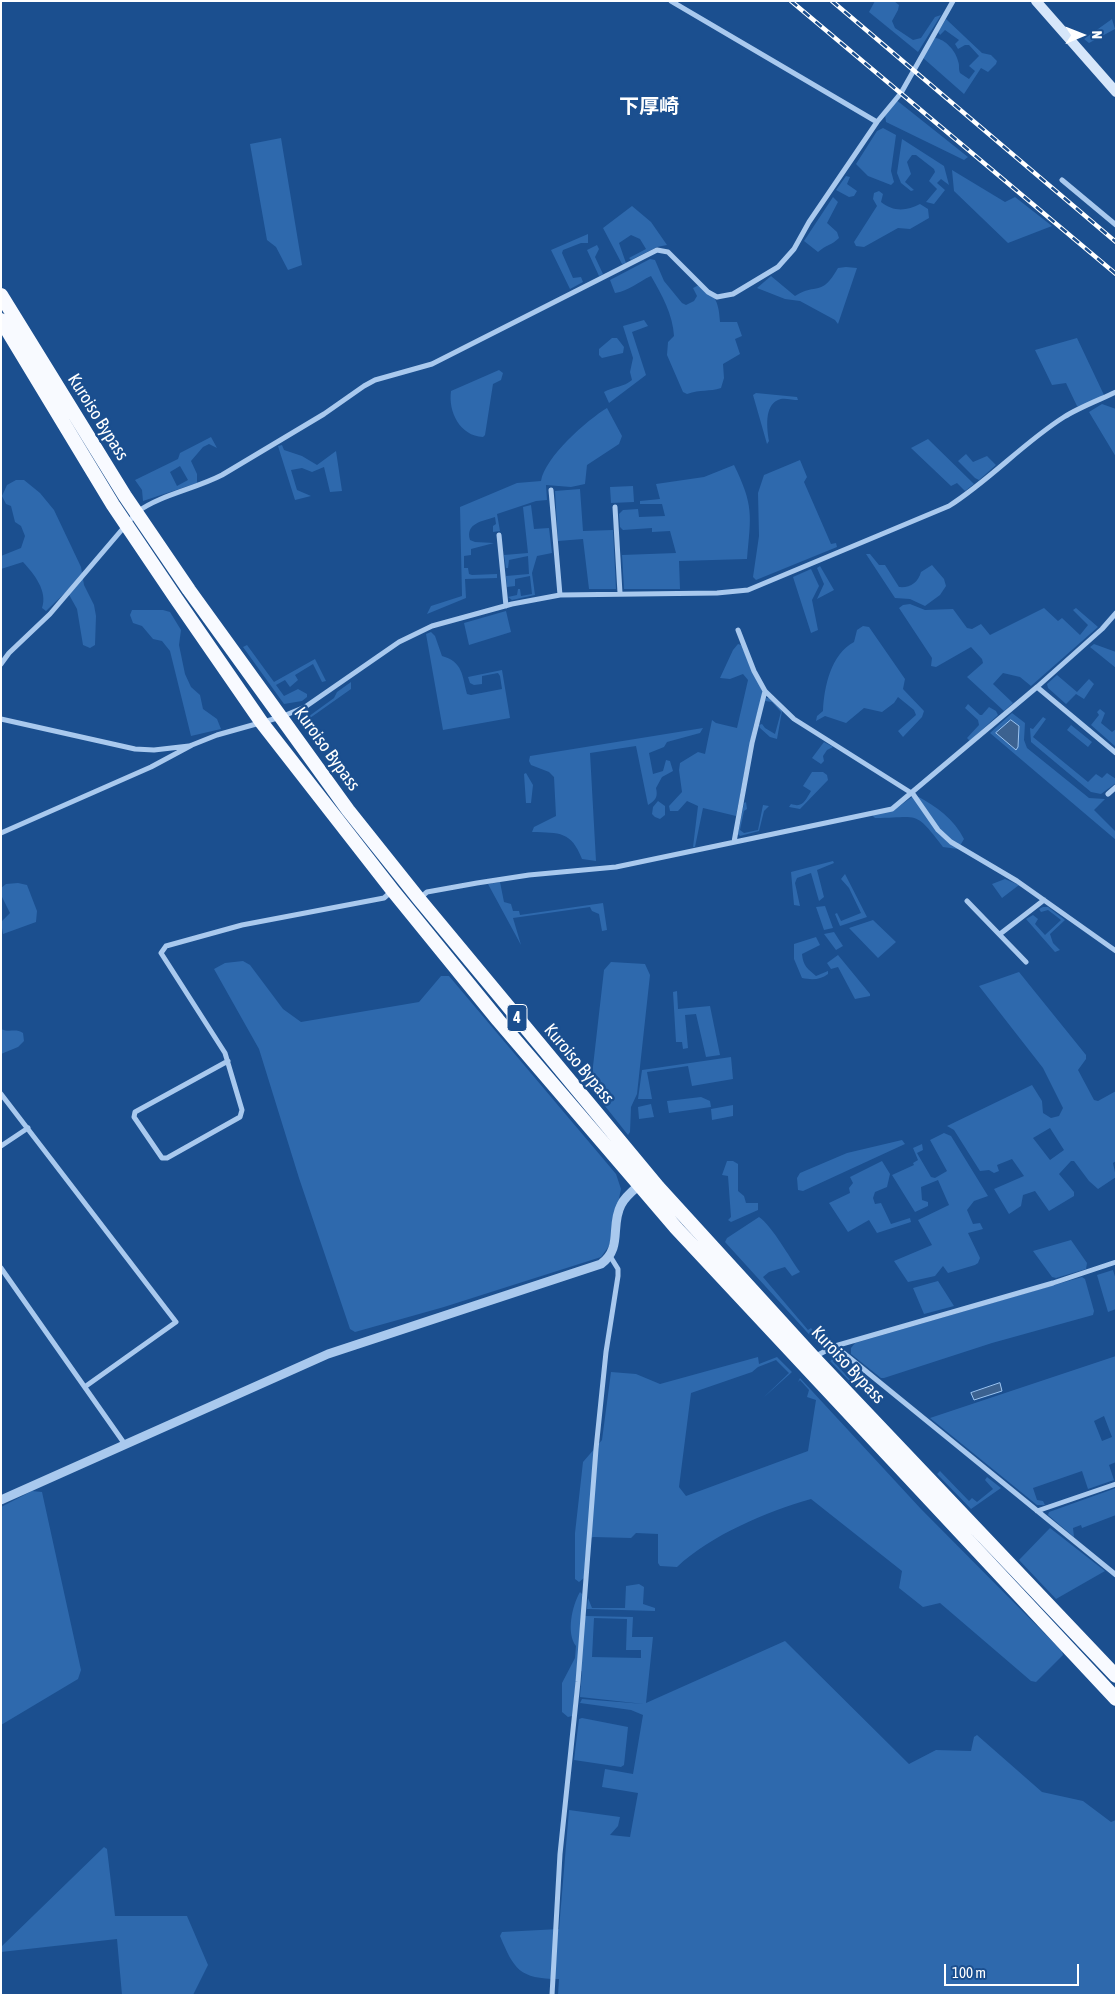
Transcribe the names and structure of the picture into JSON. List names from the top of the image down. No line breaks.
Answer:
{"streets":{"highway":["Kuroiso Bypass","4"]},"districts":["下厚崎"],"scale_bar":"100 m","north":"right"}
